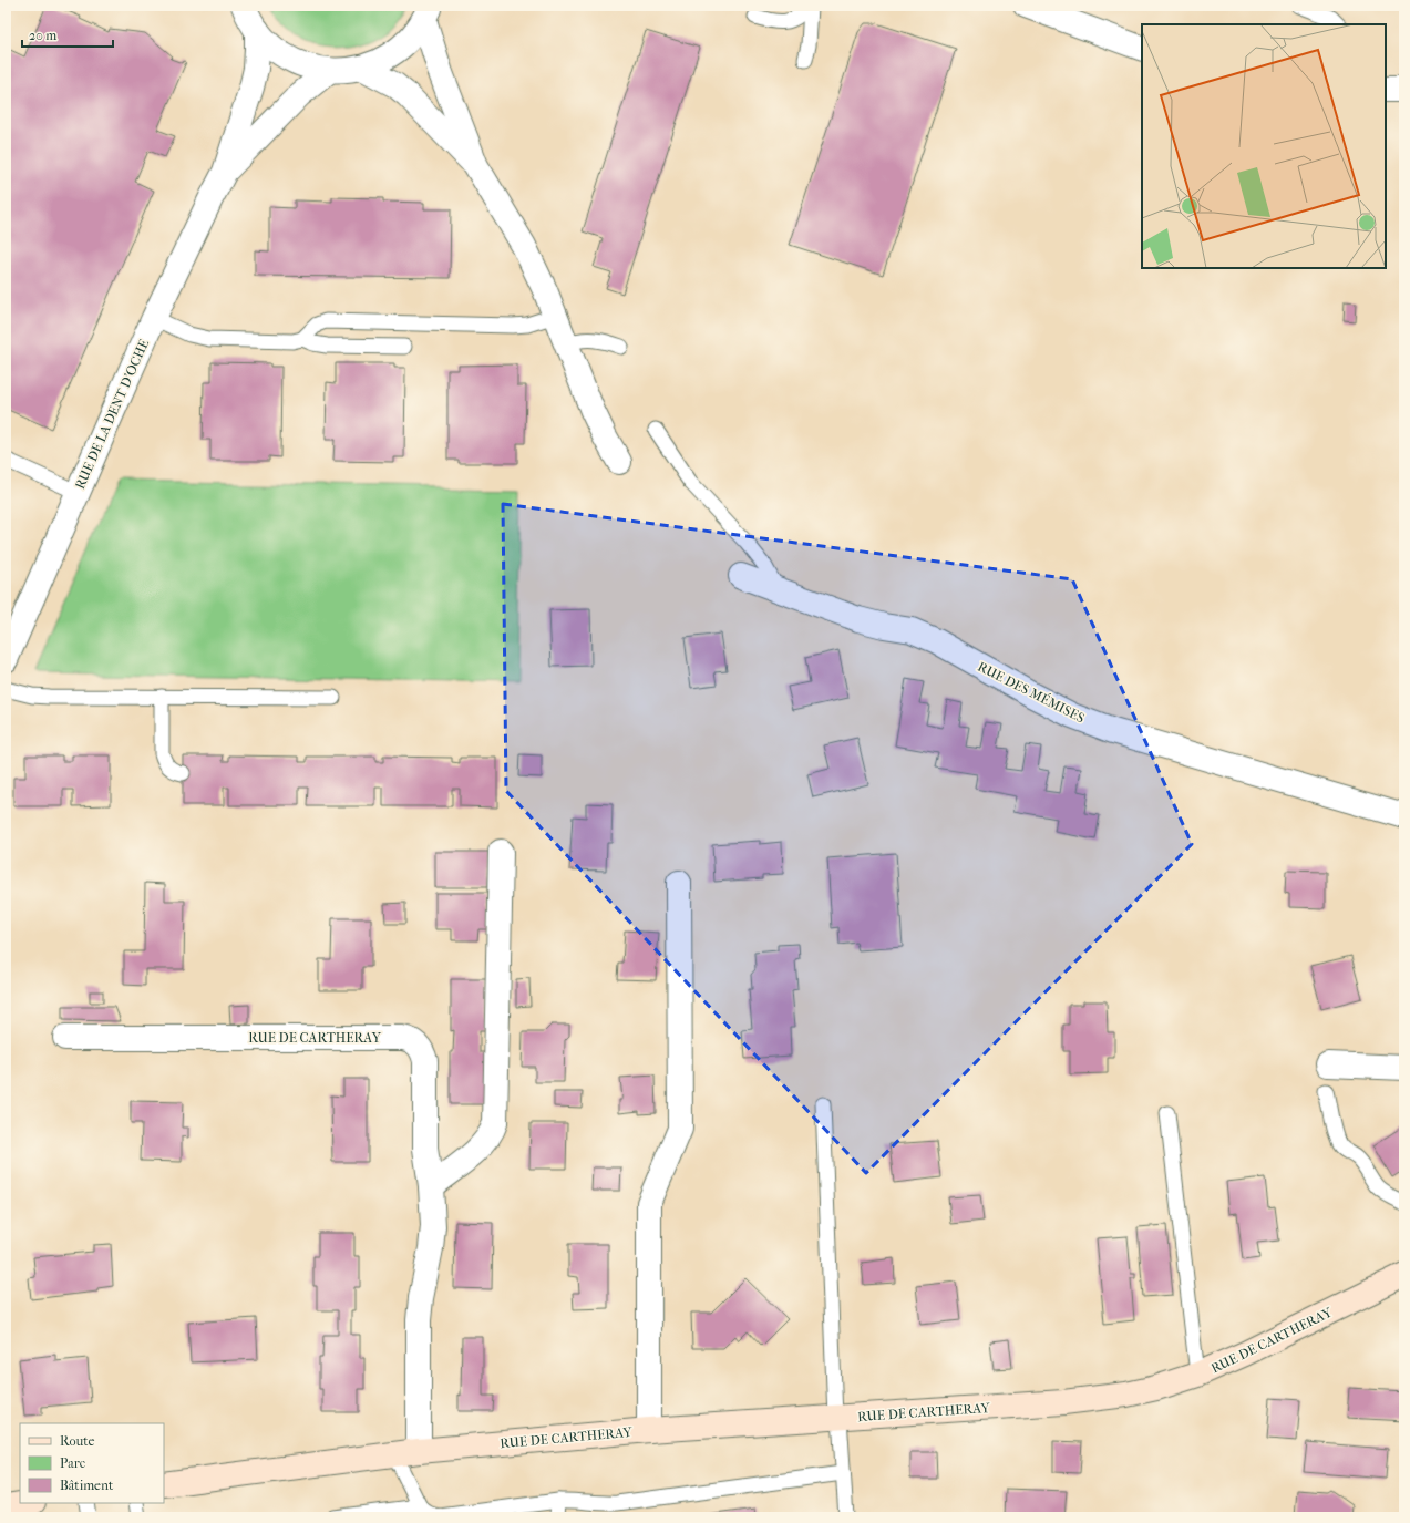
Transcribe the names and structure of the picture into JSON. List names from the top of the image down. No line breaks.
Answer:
{"streets":{"street":["RUE DE LA DENT D'OCHE","RUE DES MÉMISES","RUE DE CARTHERAY"]},"legend":["Route","Parc","Bâtiment"],"scale_bar":"20 m"}
